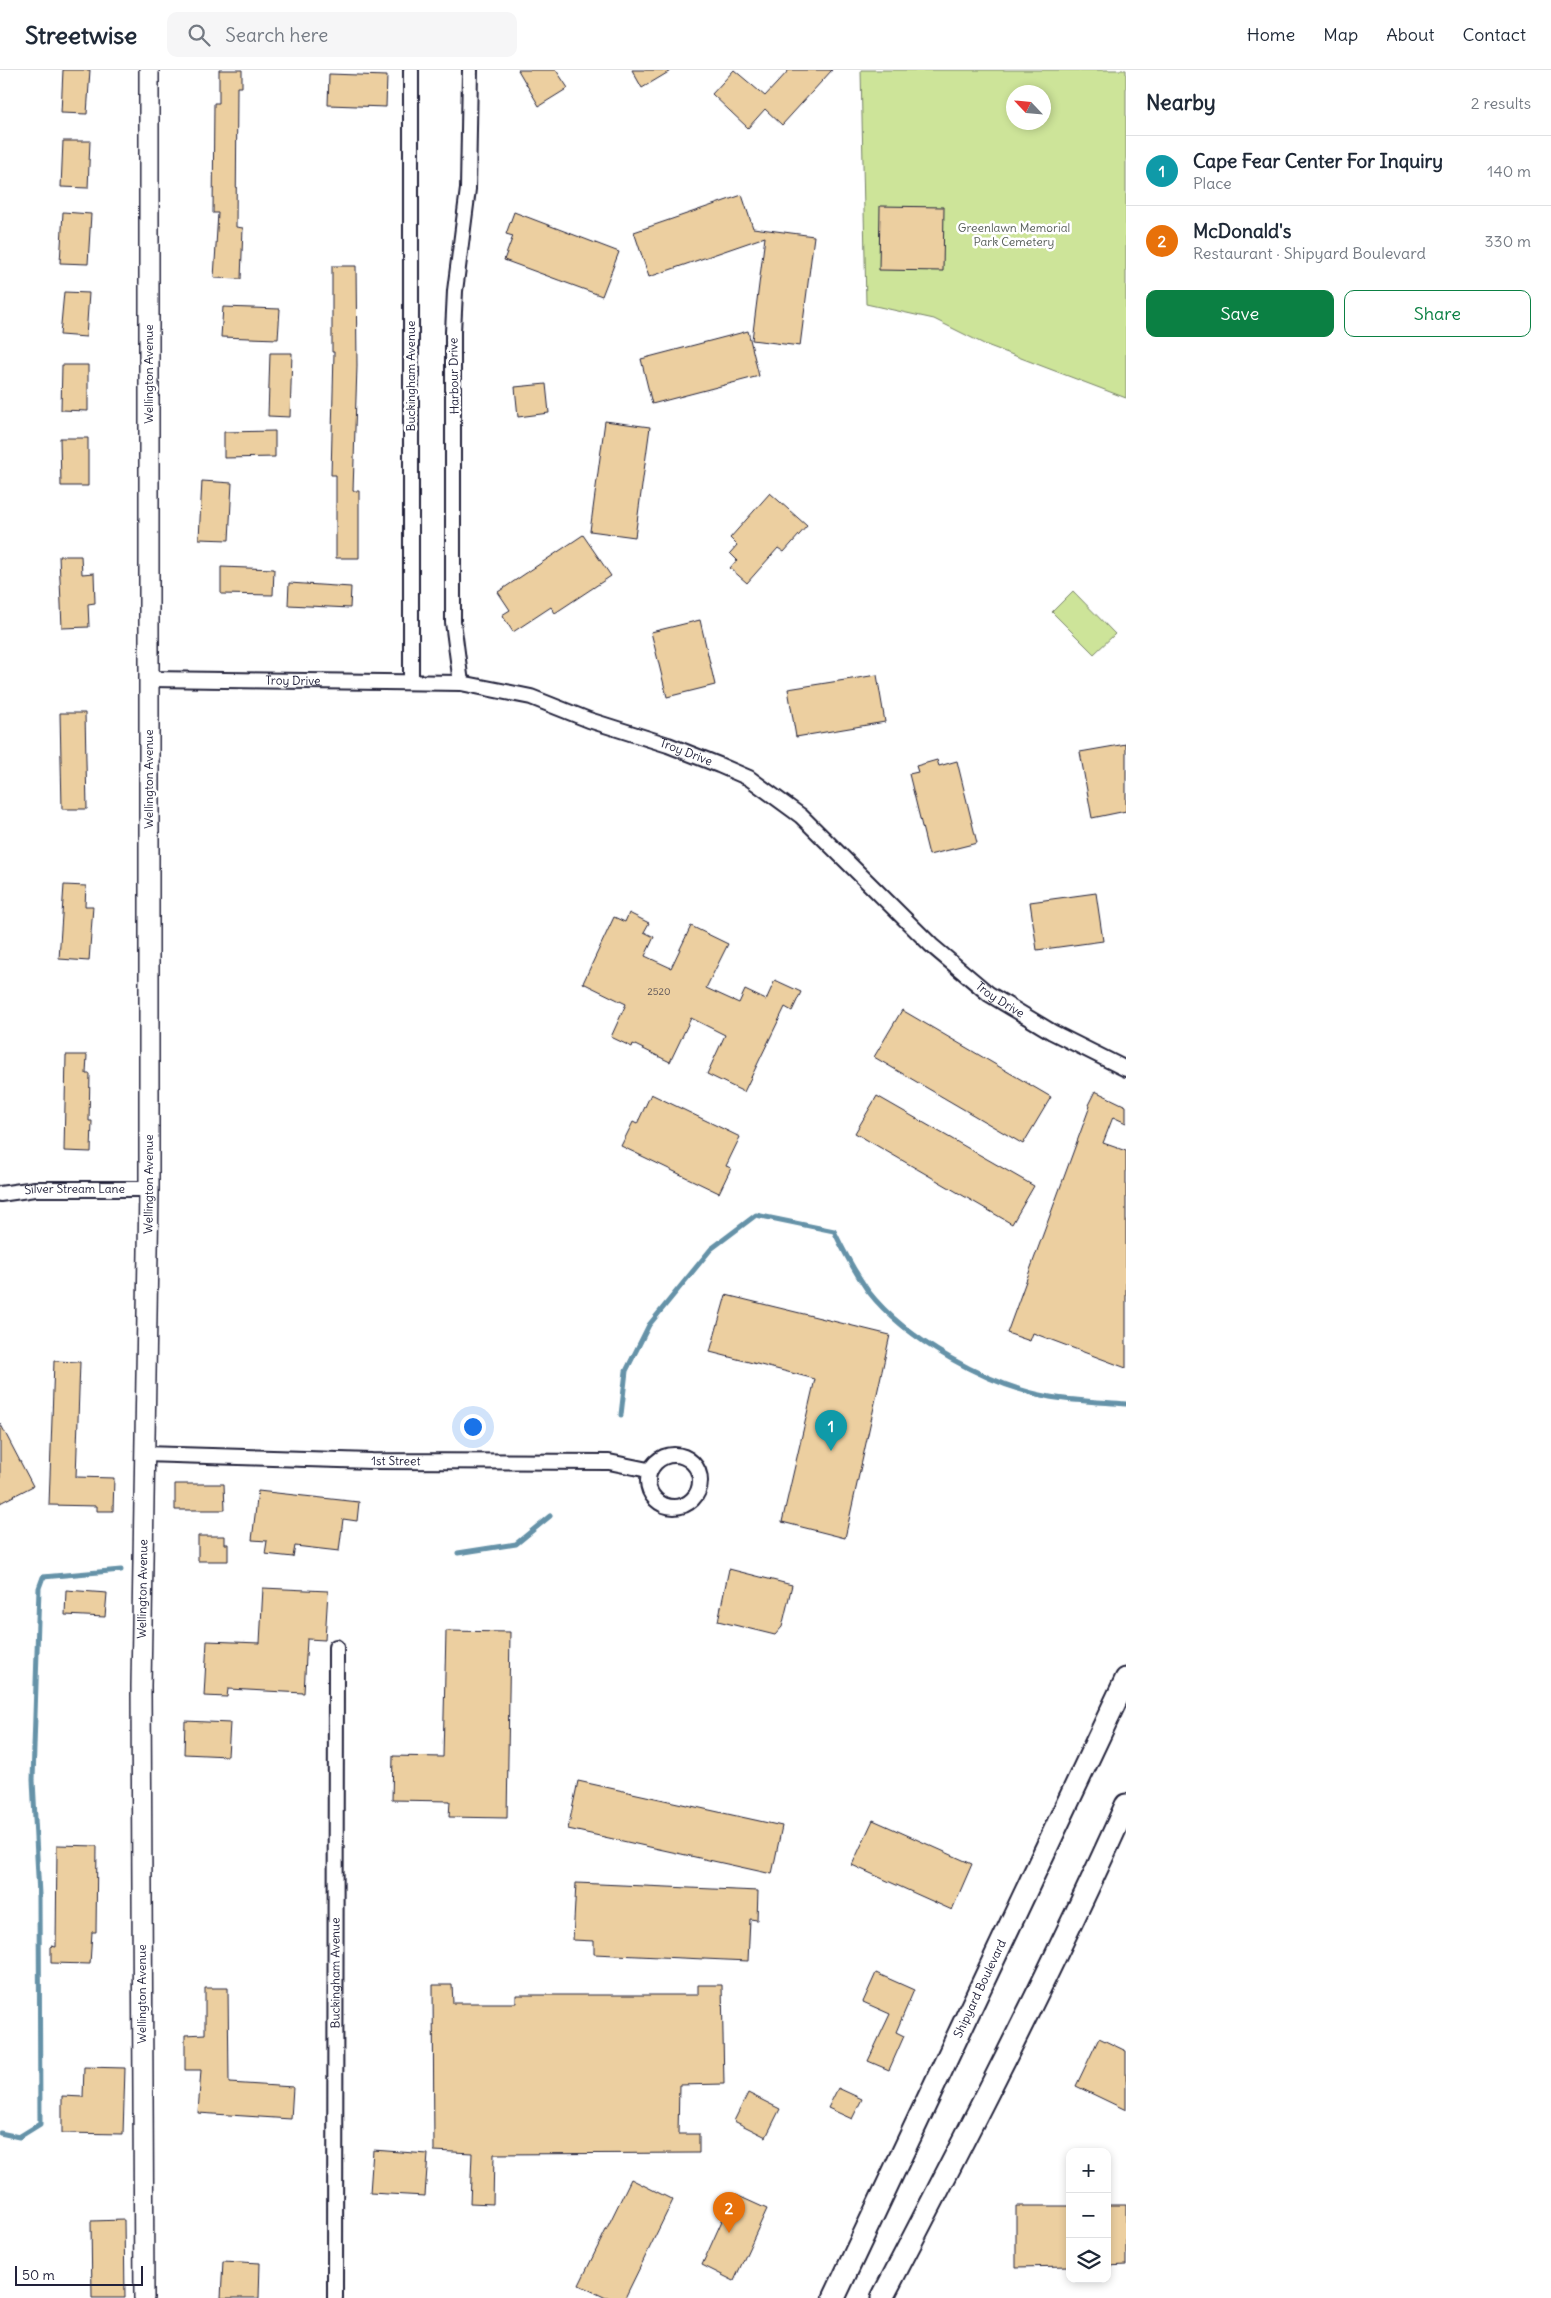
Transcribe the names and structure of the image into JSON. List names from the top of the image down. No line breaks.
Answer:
{"streets":{"main road":["Shipyard Boulevard"],"street":["Wellington Avenue","Buckingham Avenue","Harbour Drive","Troy Drive","Silver Stream Lane","1st Street"]},"crossings":[["Wellington Avenue","Troy Drive"],["Wellington Avenue","Silver Stream Lane"],["Wellington Avenue","1st Street"],["Buckingham Avenue","Troy Drive"],["Harbour Drive","Troy Drive"]],"parks":["Greenlawn Memorial Park Cemetery"],"house_numbers":["2520"],"scale_bar":"50 m","north":"top left","page":{"header":"Streetwise","search":"Search here","nav":["Home","Map","About","Contact"],"heading":["Nearby","2 results"],"list":[{"mark":"1","name":"Cape Fear Center For Inquiry","note":"Place","value":"140 m"},{"mark":"2","name":"McDonald's","note":"Restaurant · Shipyard Boulevard","value":"330 m"}],"buttons":["Save","Share"],"pins":["1","2"],"map_buttons":["+","−"],"scale":"50 m"}}
